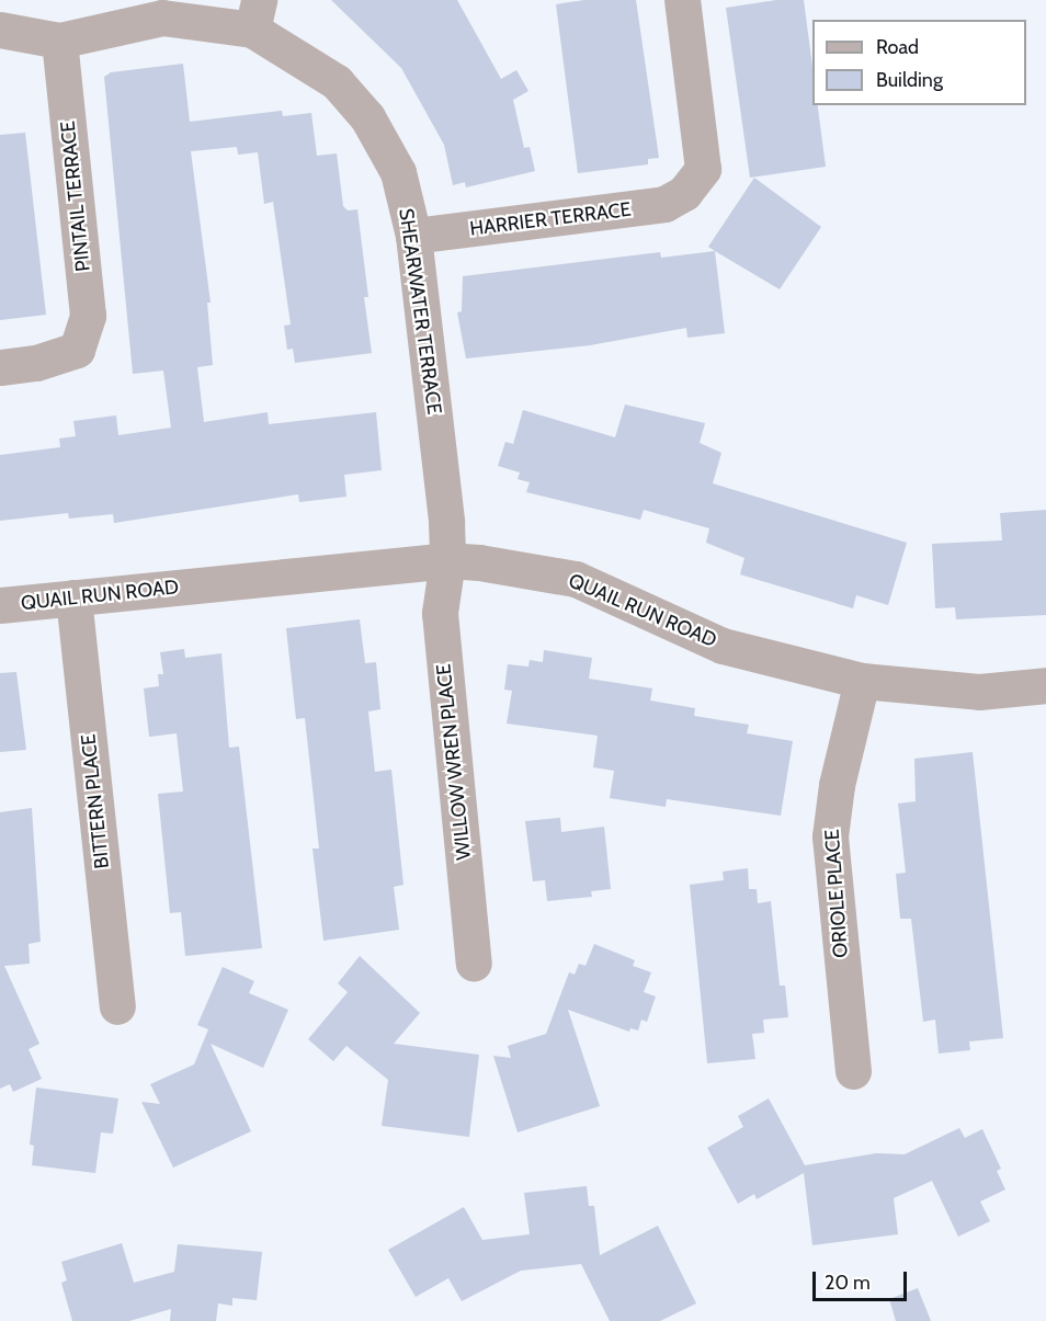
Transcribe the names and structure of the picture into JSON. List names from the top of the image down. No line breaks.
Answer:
{"streets":{"street":["PINTAIL TERRACE","HARRIER TERRACE","SHEARWATER TERRACE","QUAIL RUN ROAD","WILLOW WREN PLACE","BITTERN PLACE","ORIOLE PLACE"]},"crossings":[["PINTAIL TERRACE","SHEARWATER TERRACE"],["HARRIER TERRACE","SHEARWATER TERRACE"],["SHEARWATER TERRACE","QUAIL RUN ROAD"],["SHEARWATER TERRACE","WILLOW WREN PLACE"],["QUAIL RUN ROAD","WILLOW WREN PLACE"],["QUAIL RUN ROAD","BITTERN PLACE"],["QUAIL RUN ROAD","ORIOLE PLACE"]],"legend":["Road","Building"],"scale_bar":"20 m"}
